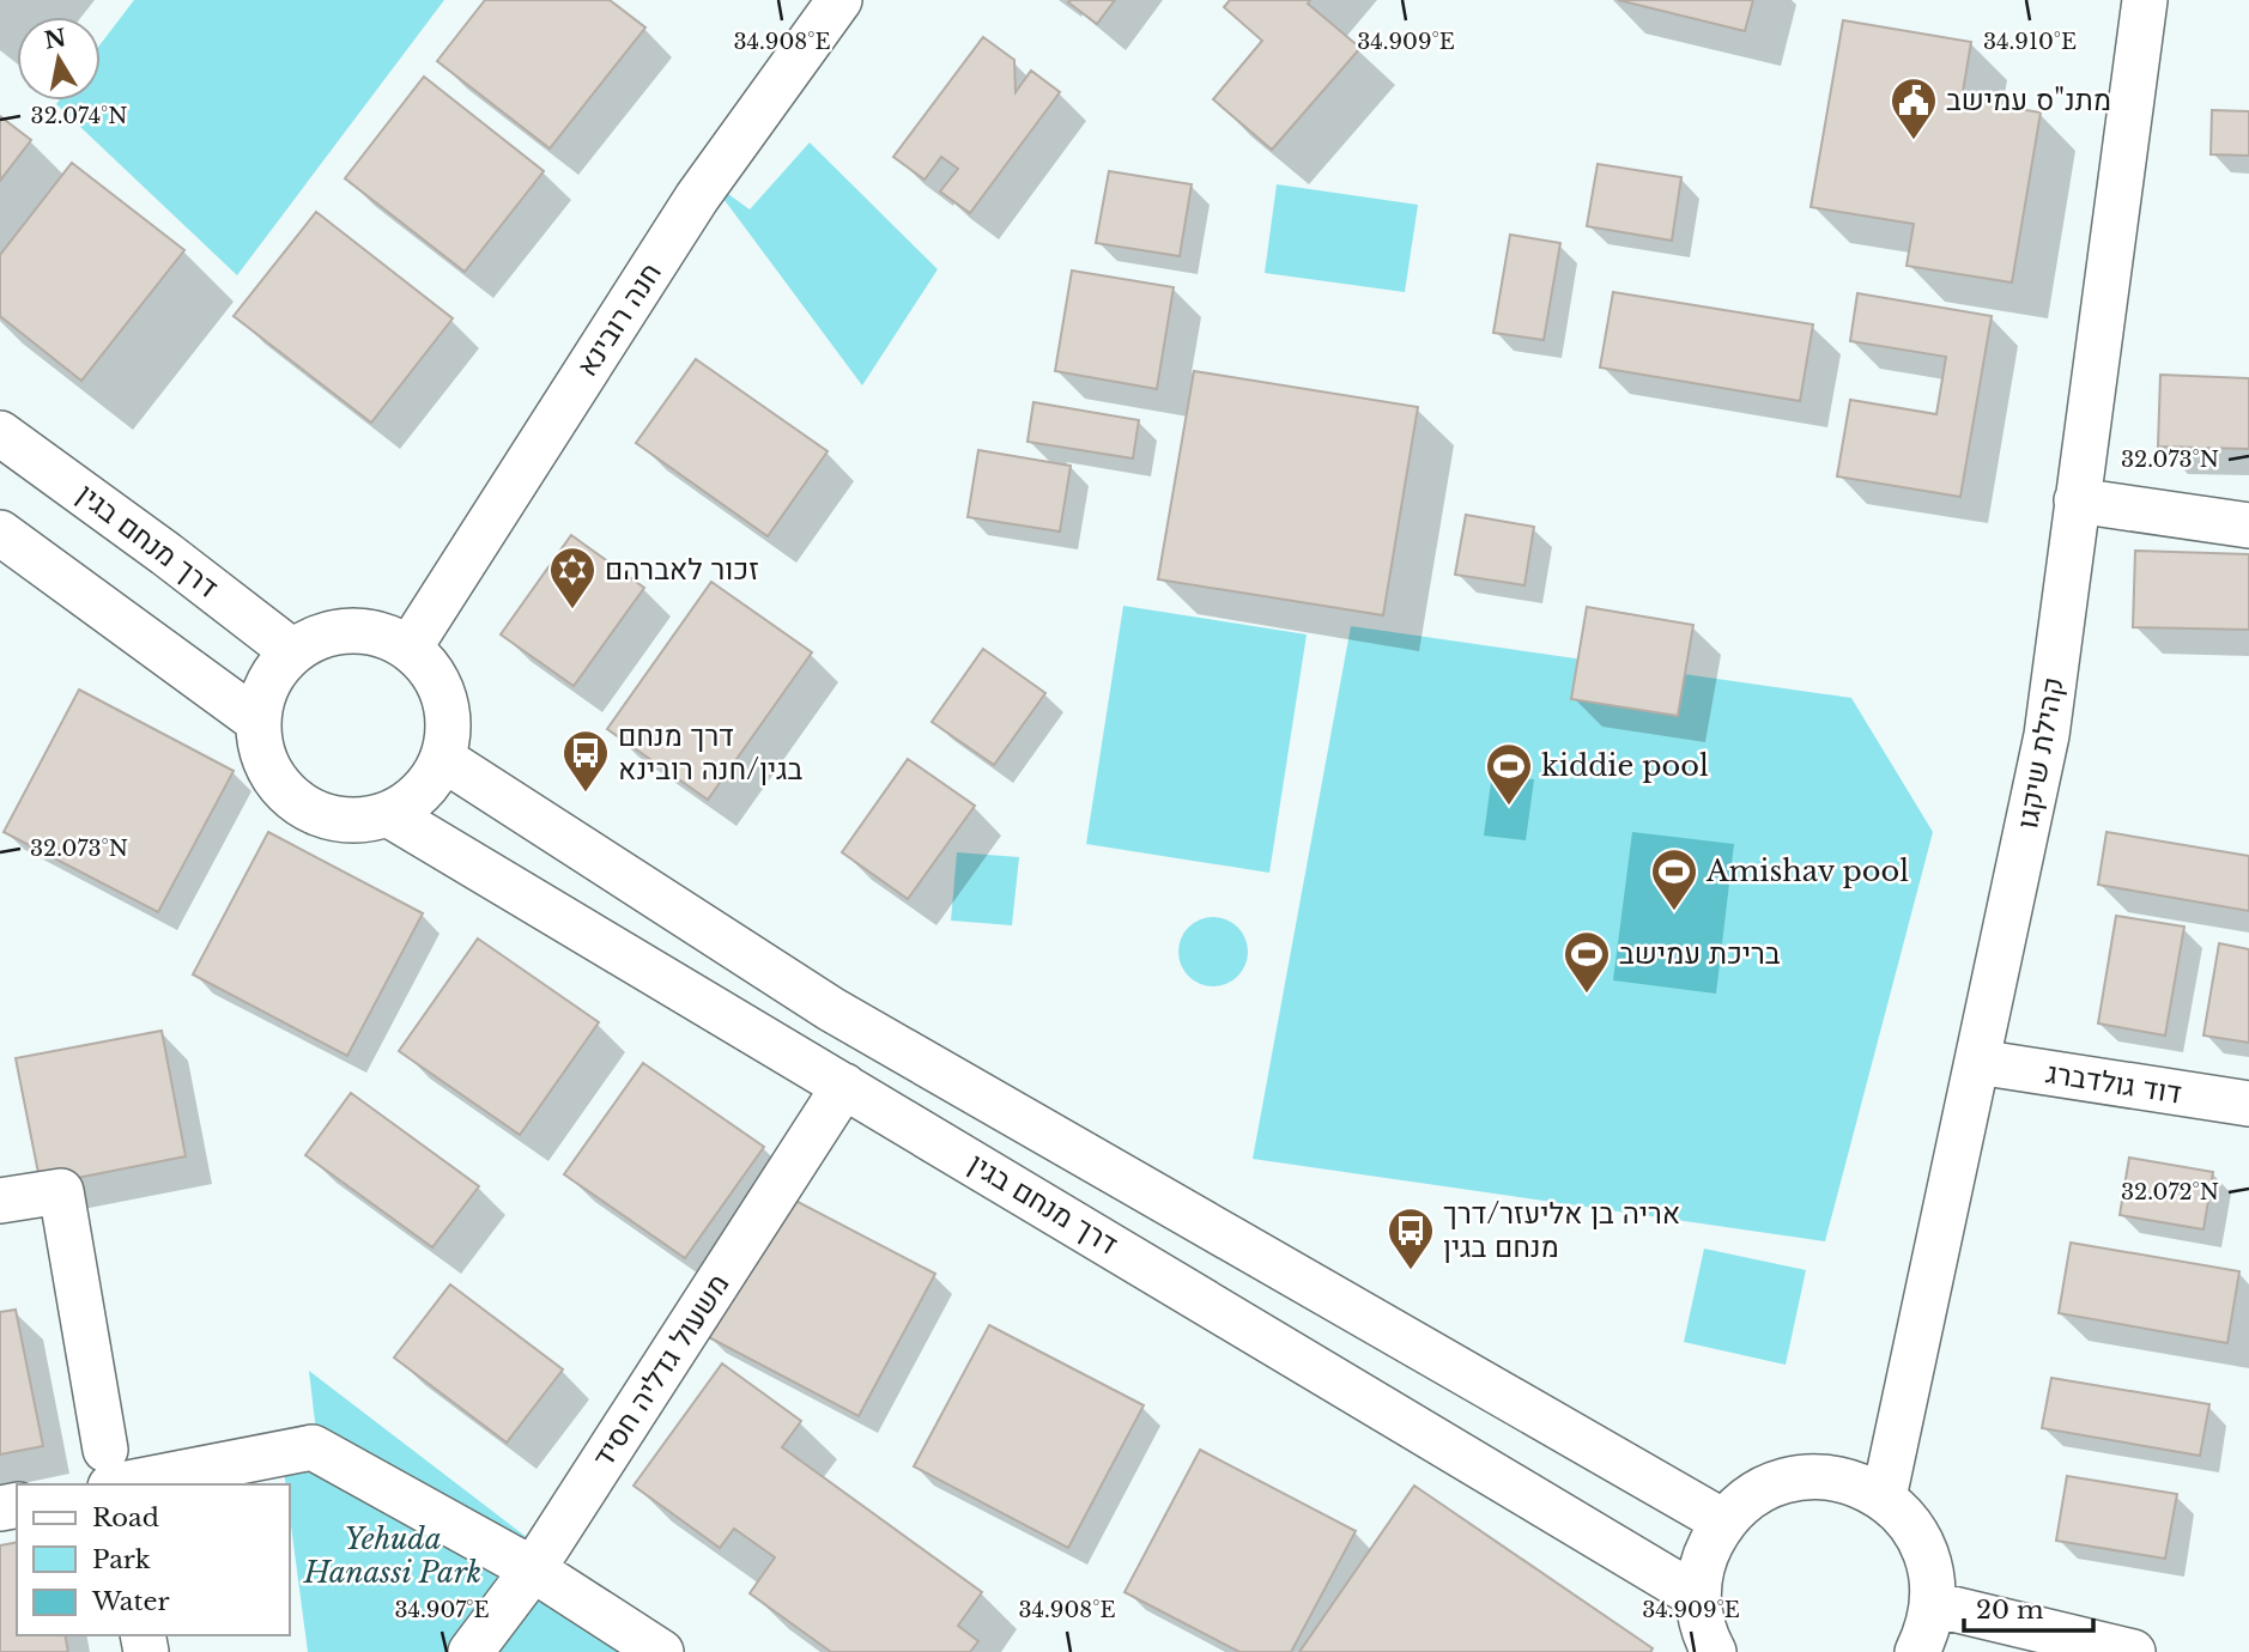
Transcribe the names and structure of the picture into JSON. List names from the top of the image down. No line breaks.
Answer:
{"streets":{"street":["חנה רובינא","דרך מנחם בגין","קהילת שיקגו","דוד גולדברג","משעול גדליה חסיד"]},"crossings":[["חנה רובינא","דרך מנחם בגין"],["דרך מנחם בגין","משעול גדליה חסיד"],["קהילת שיקגו","דוד גולדברג"]],"parks":["Yehuda Hanassi Park"],"places":{"public building":["מתנ\"ס עמישב"],"synagogue":["זכור לאברהם"],"bus stop":["דרך מנחם בגין/חנה רובינא","אריה בן אליעזר/דרך מנחם בגין"],"sports":["kiddie pool","Amishav pool","בריכת עמישב"]},"legend":["Road","Park","Water"],"scale_bar":"20 m","north":"top","coordinates":["34.908°E","34.909°E","34.910°E","32.074°N","32.073°N","32.072°N","34.907°E"]}
